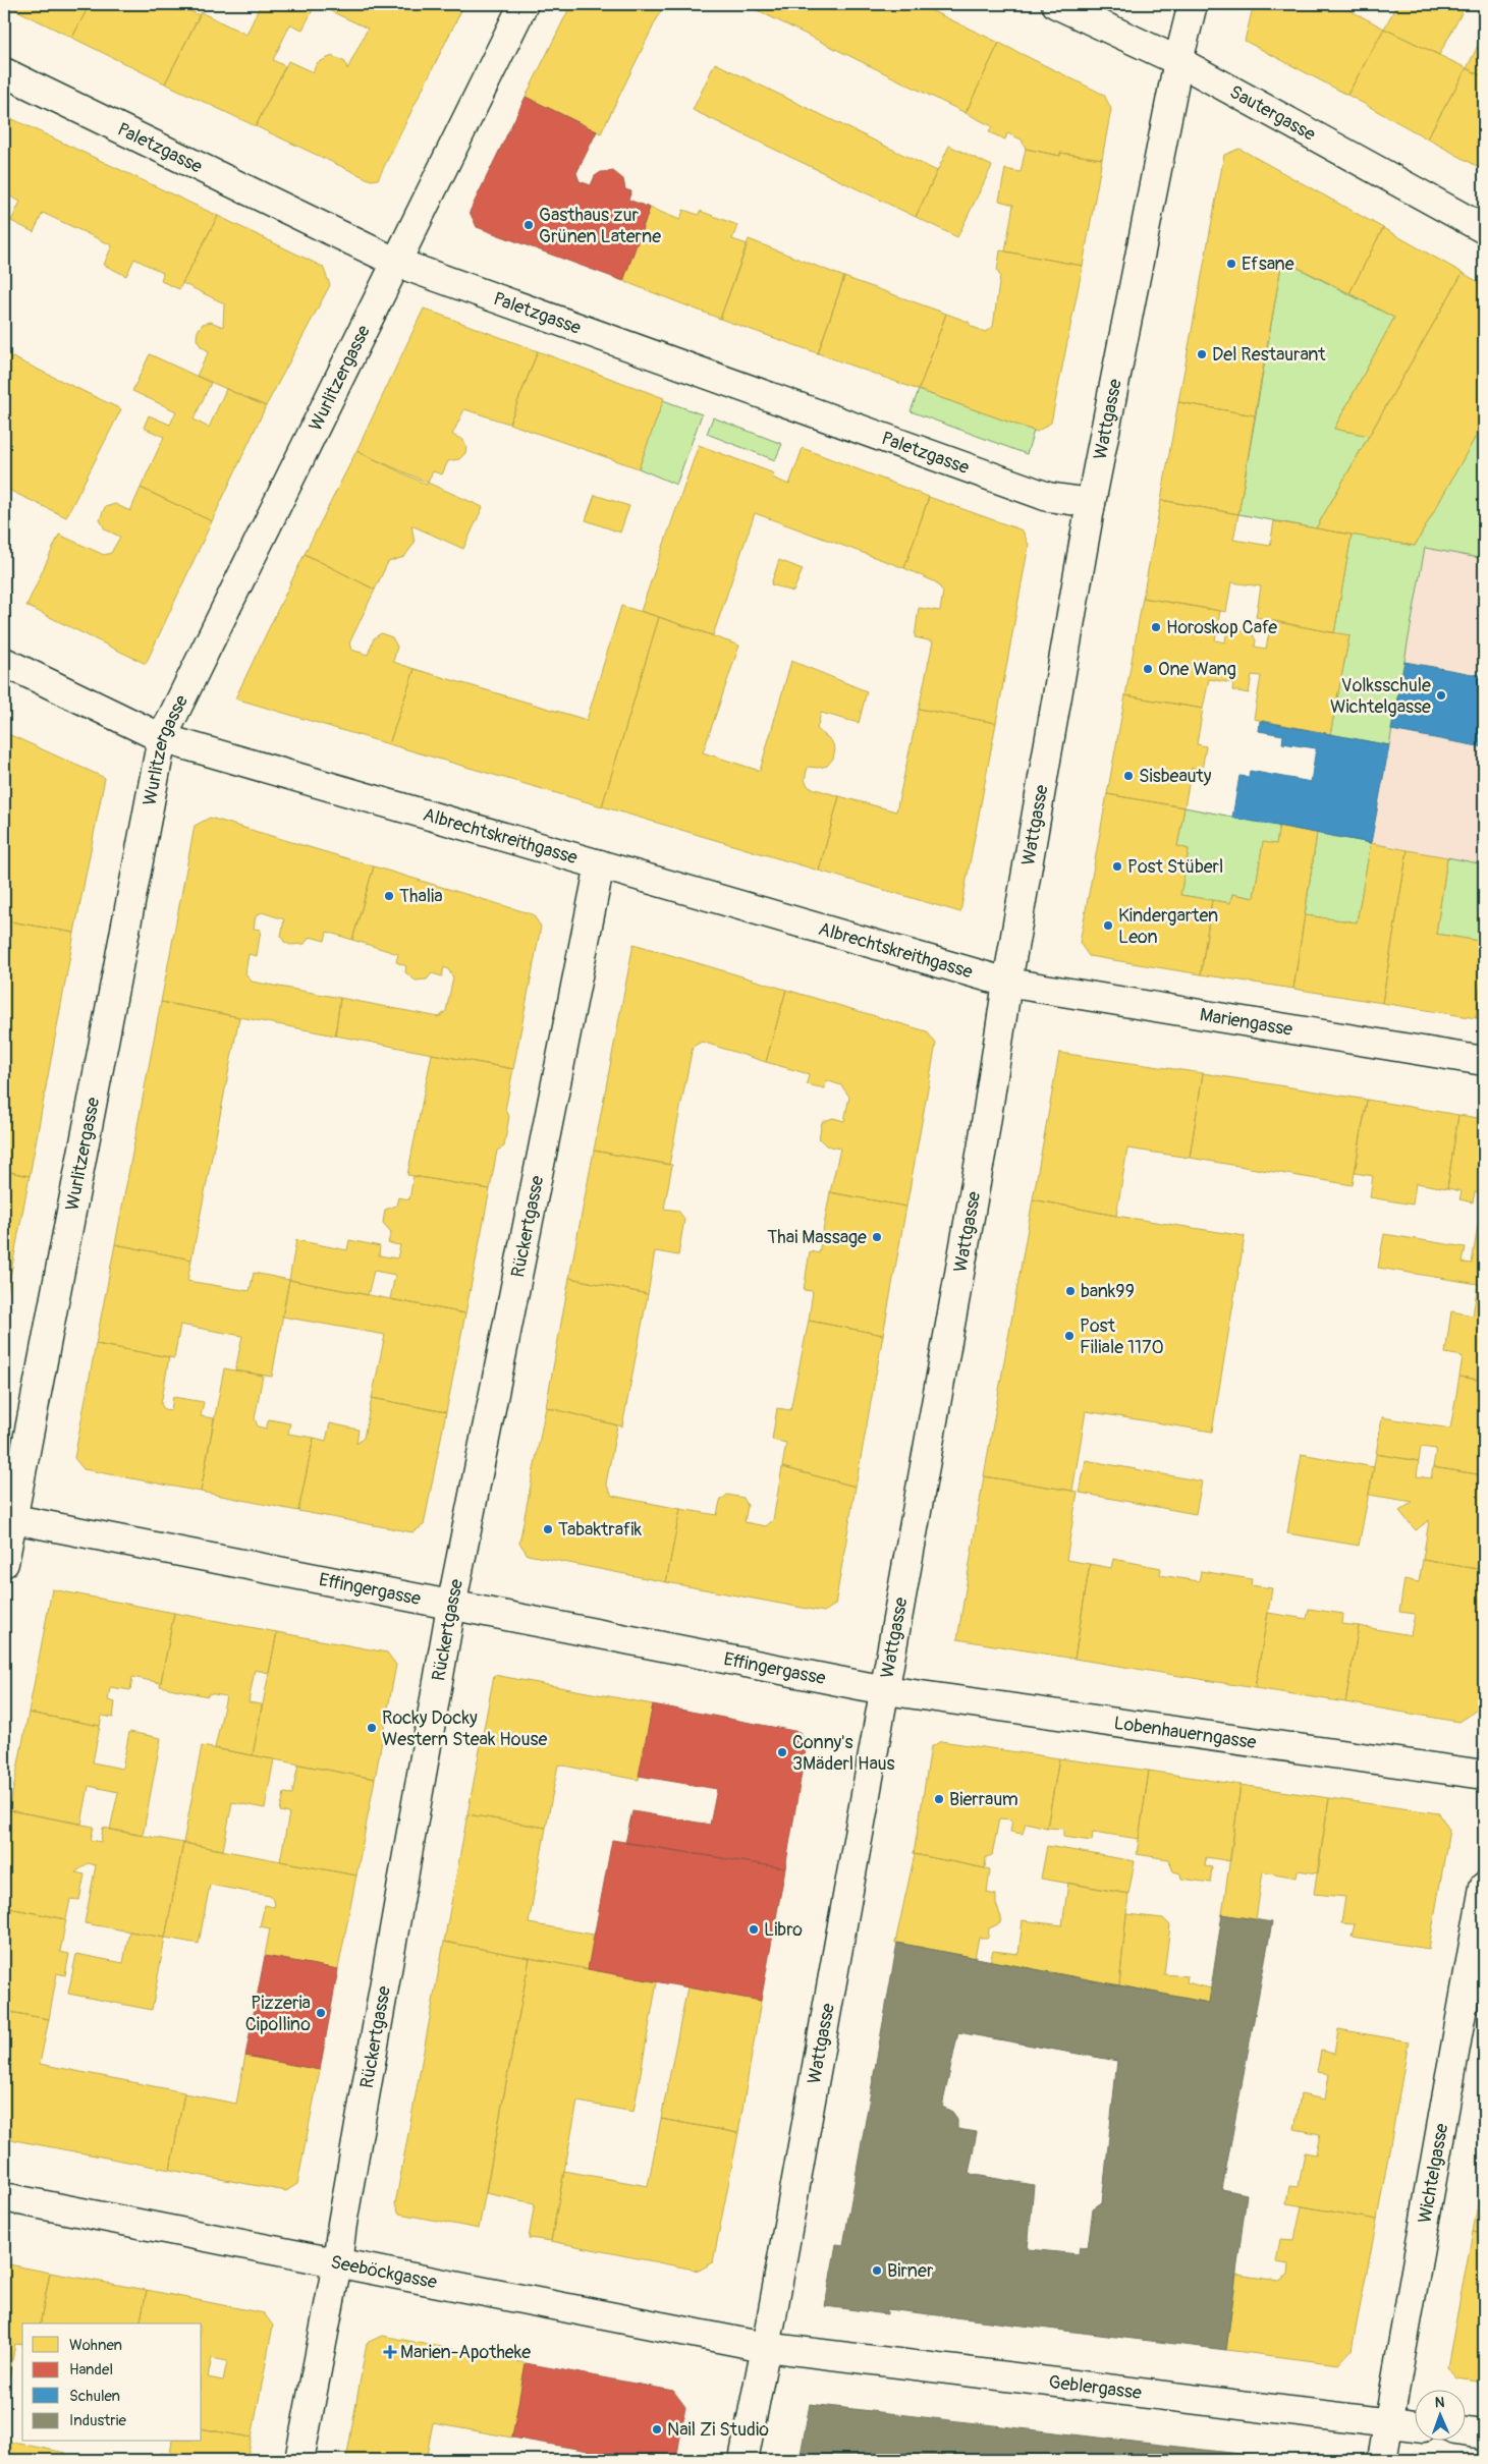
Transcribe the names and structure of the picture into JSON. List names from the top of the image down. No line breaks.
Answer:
{"streets":{"street":["Sautergasse","Paletzgasse","Wurlitzergasse","Wattgasse","Albrechtskreithgasse","Mariengasse","Rückertgasse","Effingergasse","Lobenhauerngasse","Wichtelgasse","Seeböckgasse","Geblergasse"]},"crossings":[["Sautergasse","Wattgasse"],["Paletzgasse","Wurlitzergasse"],["Paletzgasse","Wattgasse"],["Wurlitzergasse","Albrechtskreithgasse"],["Wurlitzergasse","Effingergasse"],["Wattgasse","Albrechtskreithgasse"],["Wattgasse","Mariengasse"],["Wattgasse","Effingergasse"],["Wattgasse","Lobenhauerngasse"],["Wattgasse","Seeböckgasse"],["Wattgasse","Geblergasse"],["Albrechtskreithgasse","Mariengasse"],["Albrechtskreithgasse","Rückertgasse"],["Rückertgasse","Effingergasse"],["Rückertgasse","Seeböckgasse"],["Effingergasse","Lobenhauerngasse"],["Wichtelgasse","Geblergasse"],["Seeböckgasse","Geblergasse"]],"places":{"other":["Gasthaus zur Grünen Laterne","Efsane","Del Restaurant","Horoskop Cafe","One Wang","Volksschule Wichtelgasse","Sisbeauty","Post Stüberl","Thalia","Kindergarten Leon","Thai Massage","bank99","Post Filiale 1170","Tabaktrafik","Rocky Docky Western Steak House","Conny's 3Mäderl Haus","Bierraum","Libro","Pizzeria Cipollino","Birner","Nail Zi Studio"],"health":["Marien-Apotheke"]},"legend":["Wohnen","Handel","Schulen","Industrie"],"north":"top"}
